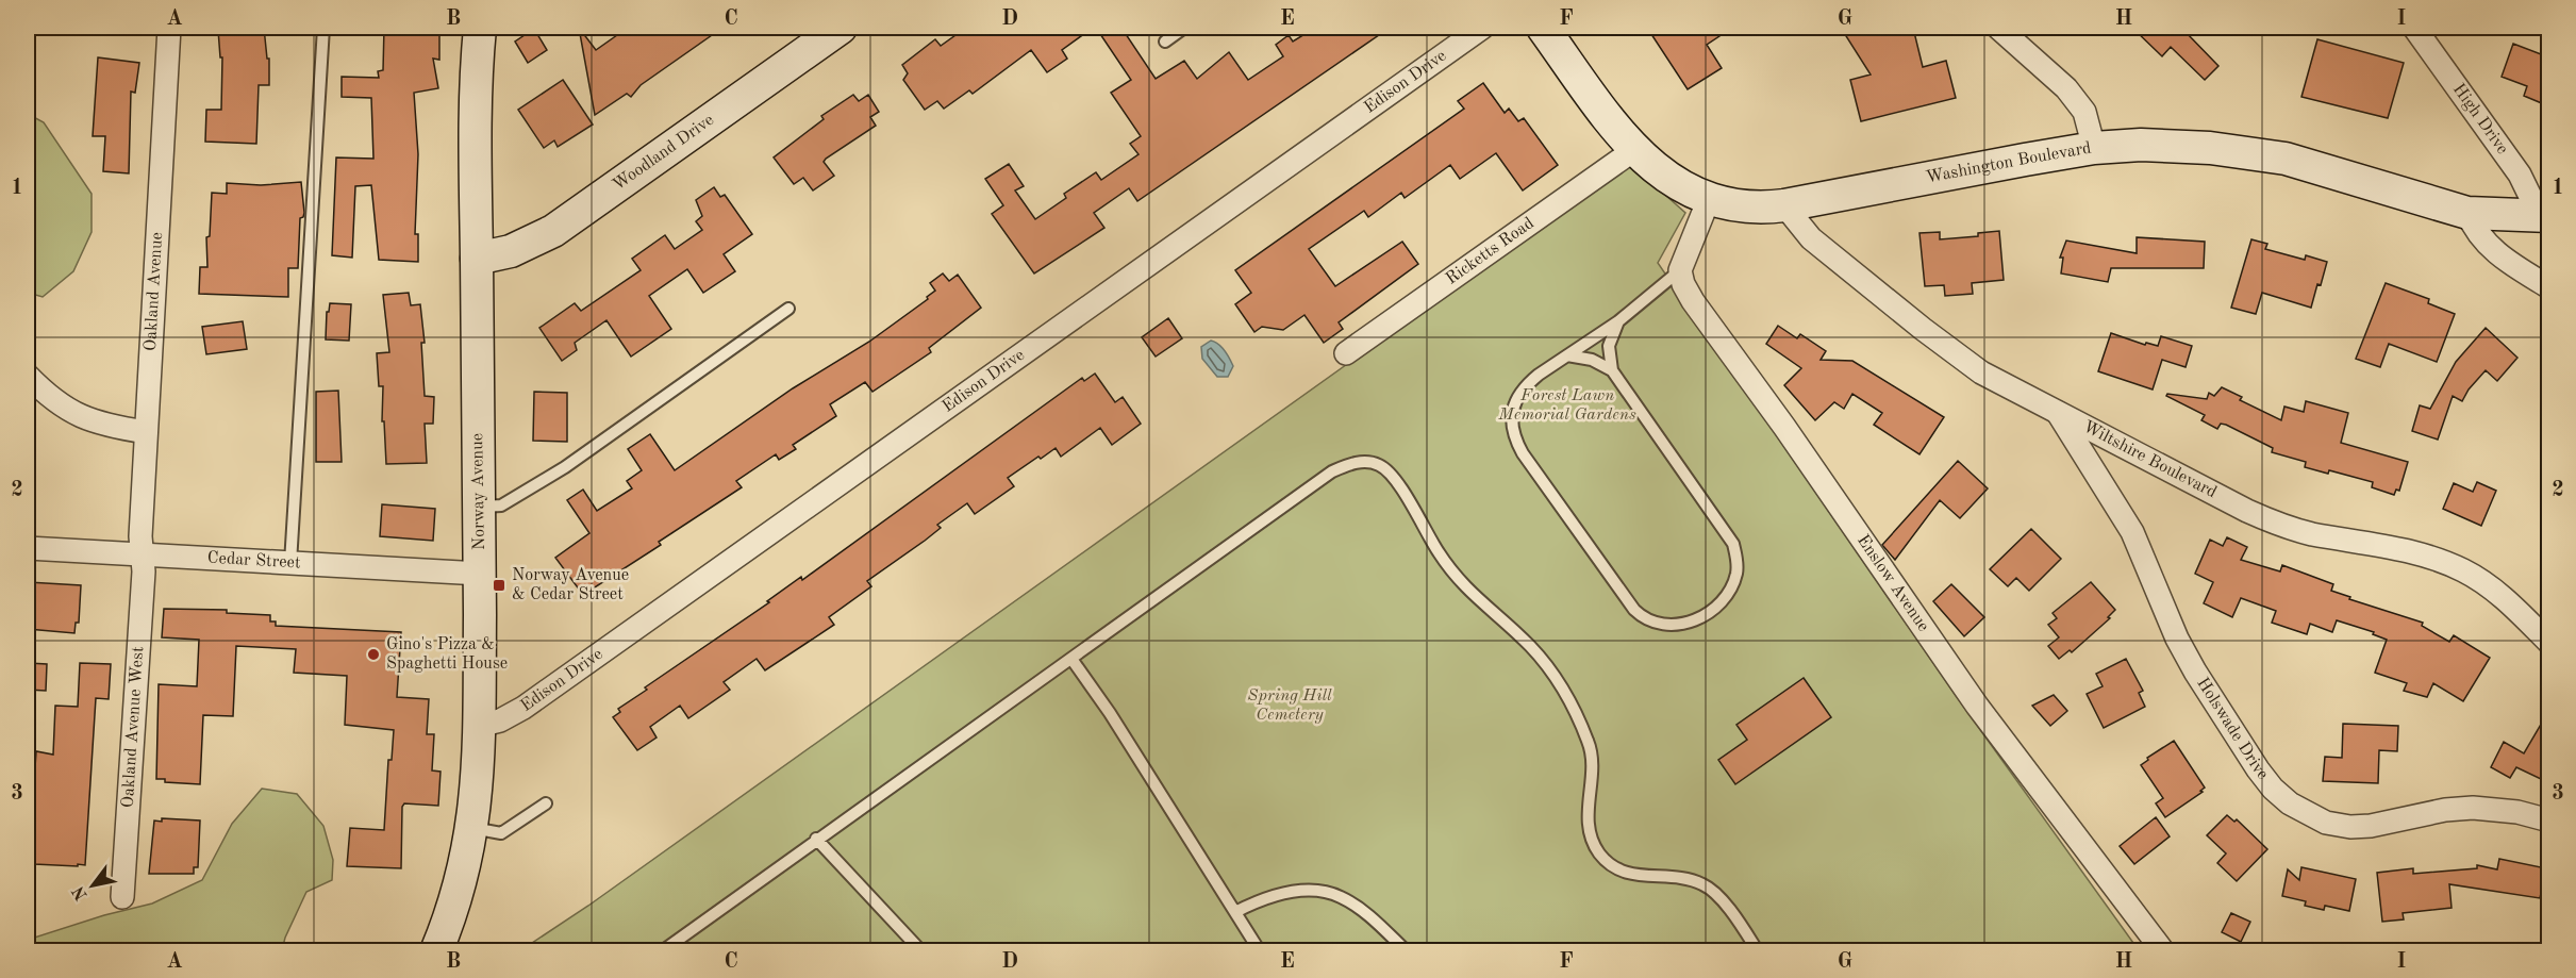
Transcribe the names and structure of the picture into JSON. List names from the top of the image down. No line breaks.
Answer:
{"streets":{"street":["Edison Drive","High Drive","Woodland Drive","Washington Boulevard","Ricketts Road","Oakland Avenue","Wiltshire Boulevard","Norway Avenue","Cedar Street","Enslow Avenue","Oakland Avenue West","Holswade Drive"]},"crossings":[["Edison Drive","Norway Avenue"],["High Drive","Washington Boulevard"],["Woodland Drive","Norway Avenue"],["Washington Boulevard","Ricketts Road"],["Washington Boulevard","Wiltshire Boulevard"],["Oakland Avenue","Cedar Street"],["Oakland Avenue","Oakland Avenue West"],["Wiltshire Boulevard","Holswade Drive"],["Norway Avenue","Cedar Street"],["Cedar Street","Oakland Avenue West"]],"parks":["Forest Lawn Memorial Gardens","Spring Hill Cemetery"],"places":{"transit":["Norway Avenue & Cedar Street"],"other":["Gino's Pizza & Spaghetti House"]},"north":"bottom left","grid":{"columns":["A","B","C","D","E","F","G","H","I"],"rows":["1","2","3"]}}
